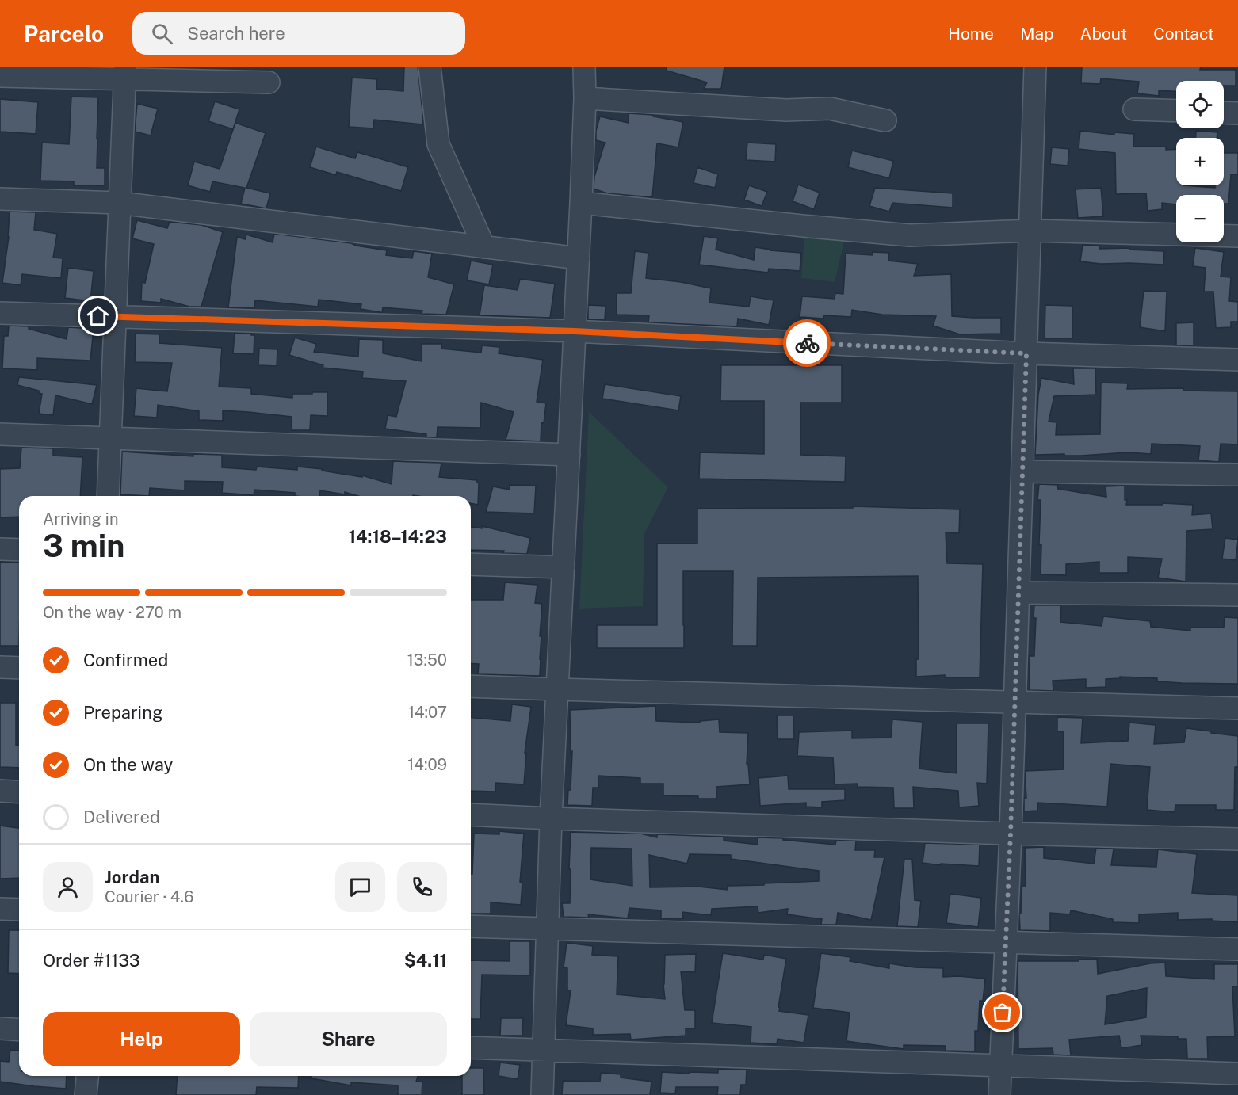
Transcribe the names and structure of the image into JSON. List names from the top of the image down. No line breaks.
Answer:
{"page":{"header":"Parcelo","search":"Search here","nav":["Home","Map","About","Contact"],"map_buttons":["+","−"],"heading":["3 min","Arriving in","14:18–14:23"],"panel":["Jordan","Courier · 4.6","Order #1133","$4.11"],"bar":"On the way · 270 m","list":[["Confirmed","13:50"],["Preparing","14:07"],["On the way","14:09"],"Delivered"],"buttons":["Help","Share"]}}
